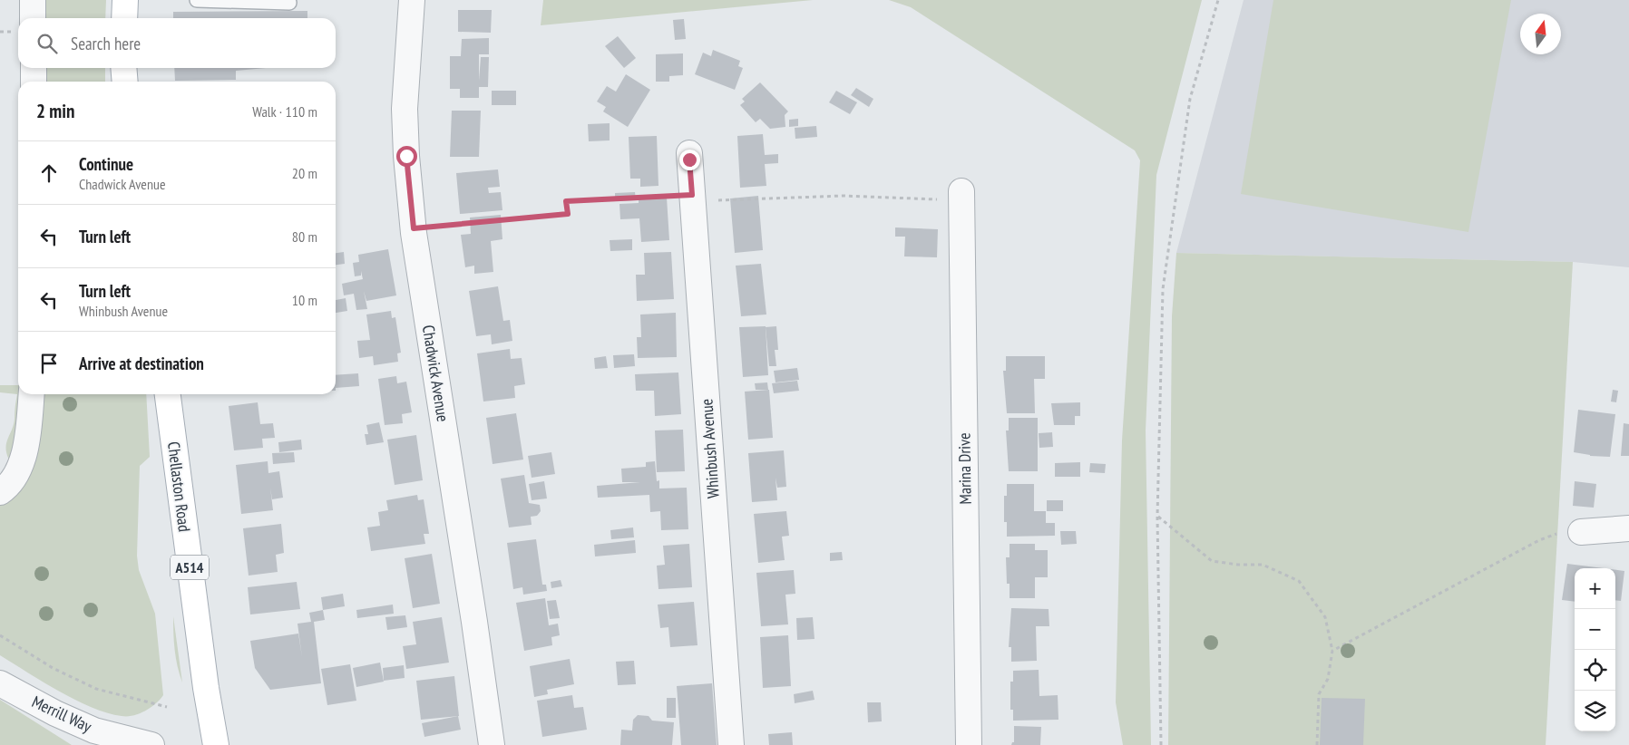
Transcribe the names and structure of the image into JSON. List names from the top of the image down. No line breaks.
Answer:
{"streets":{"main road":["Chellaston Road","A514"],"street":["Chadwick Avenue","Whinbush Avenue","Marina Drive","Merrill Way"]},"north":"top","page":{"search":"Search here","heading":["2 min","Walk · 110 m"],"list":[["Continue","Chadwick Avenue","20 m"],["Turn left","80 m"],["Turn left","Whinbush Avenue","10 m"],"Arrive at destination"],"map_buttons":["+","−"]}}
